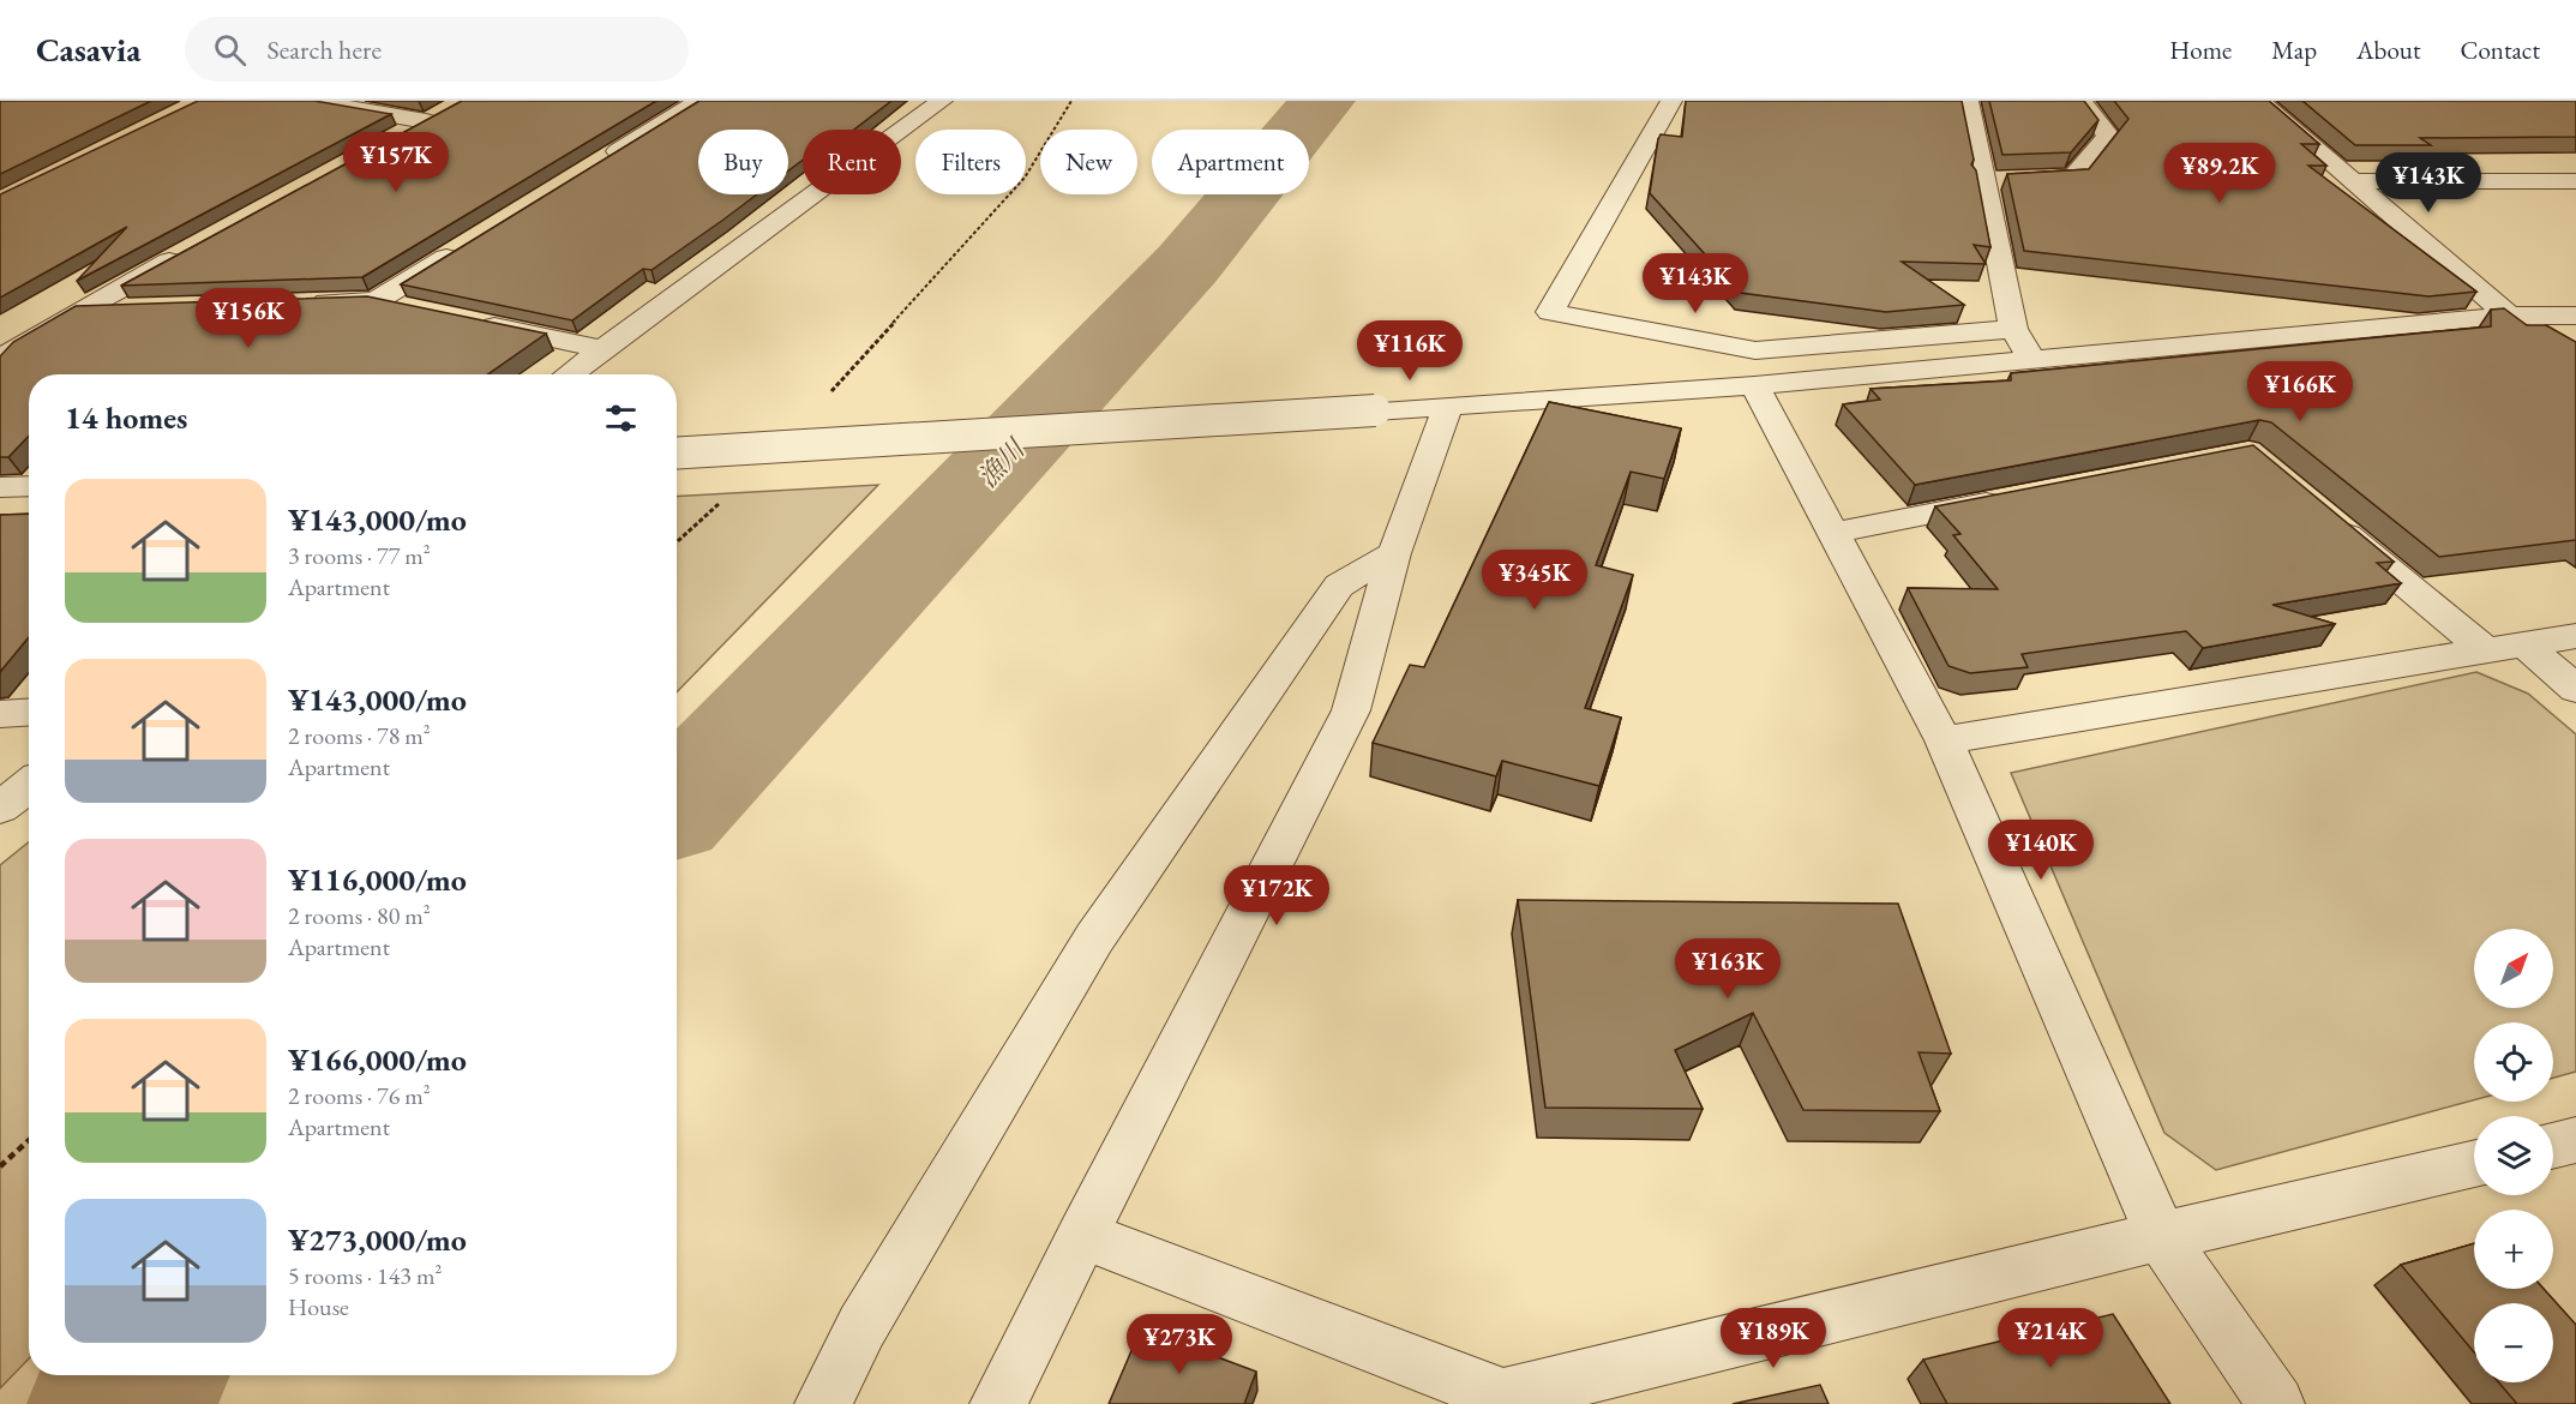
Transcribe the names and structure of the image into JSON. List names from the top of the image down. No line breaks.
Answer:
{"water":["漁川"],"north":"top right","page":{"header":"Casavia","search":"Search here","nav":["Home","Map","About","Contact"],"chip":["Buy","Rent","Filters","New","Apartment"],"price":["¥157K","¥89.2K","¥143K","¥143K","¥156K","¥116K","¥166K","¥345K","¥140K","¥172K","¥163K","¥189K","¥214K","¥273K"],"heading":"14 homes","list":[{"name":"¥143,000/mo","note":"3 rooms · 77 m² · Apartment"},{"name":"¥143,000/mo","note":"2 rooms · 78 m² · Apartment"},{"name":"¥116,000/mo","note":"2 rooms · 80 m² · Apartment"},{"name":"¥166,000/mo","note":"2 rooms · 76 m² · Apartment"},{"name":"¥273,000/mo","note":"5 rooms · 143 m² · House"}],"map_buttons":["+","−"]}}
